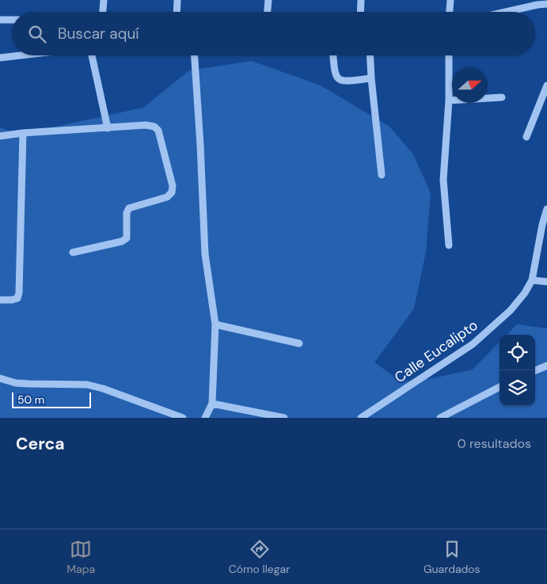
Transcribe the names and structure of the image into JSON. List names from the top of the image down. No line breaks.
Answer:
{"streets":{"street":["Calle Eucalipto"]},"scale_bar":"50 m","north":"right","page":{"search":"Buscar aquí","scale":"50 m","heading":["Cerca","0 resultados"],"nav":["Mapa","Cómo llegar","Guardados"]}}
